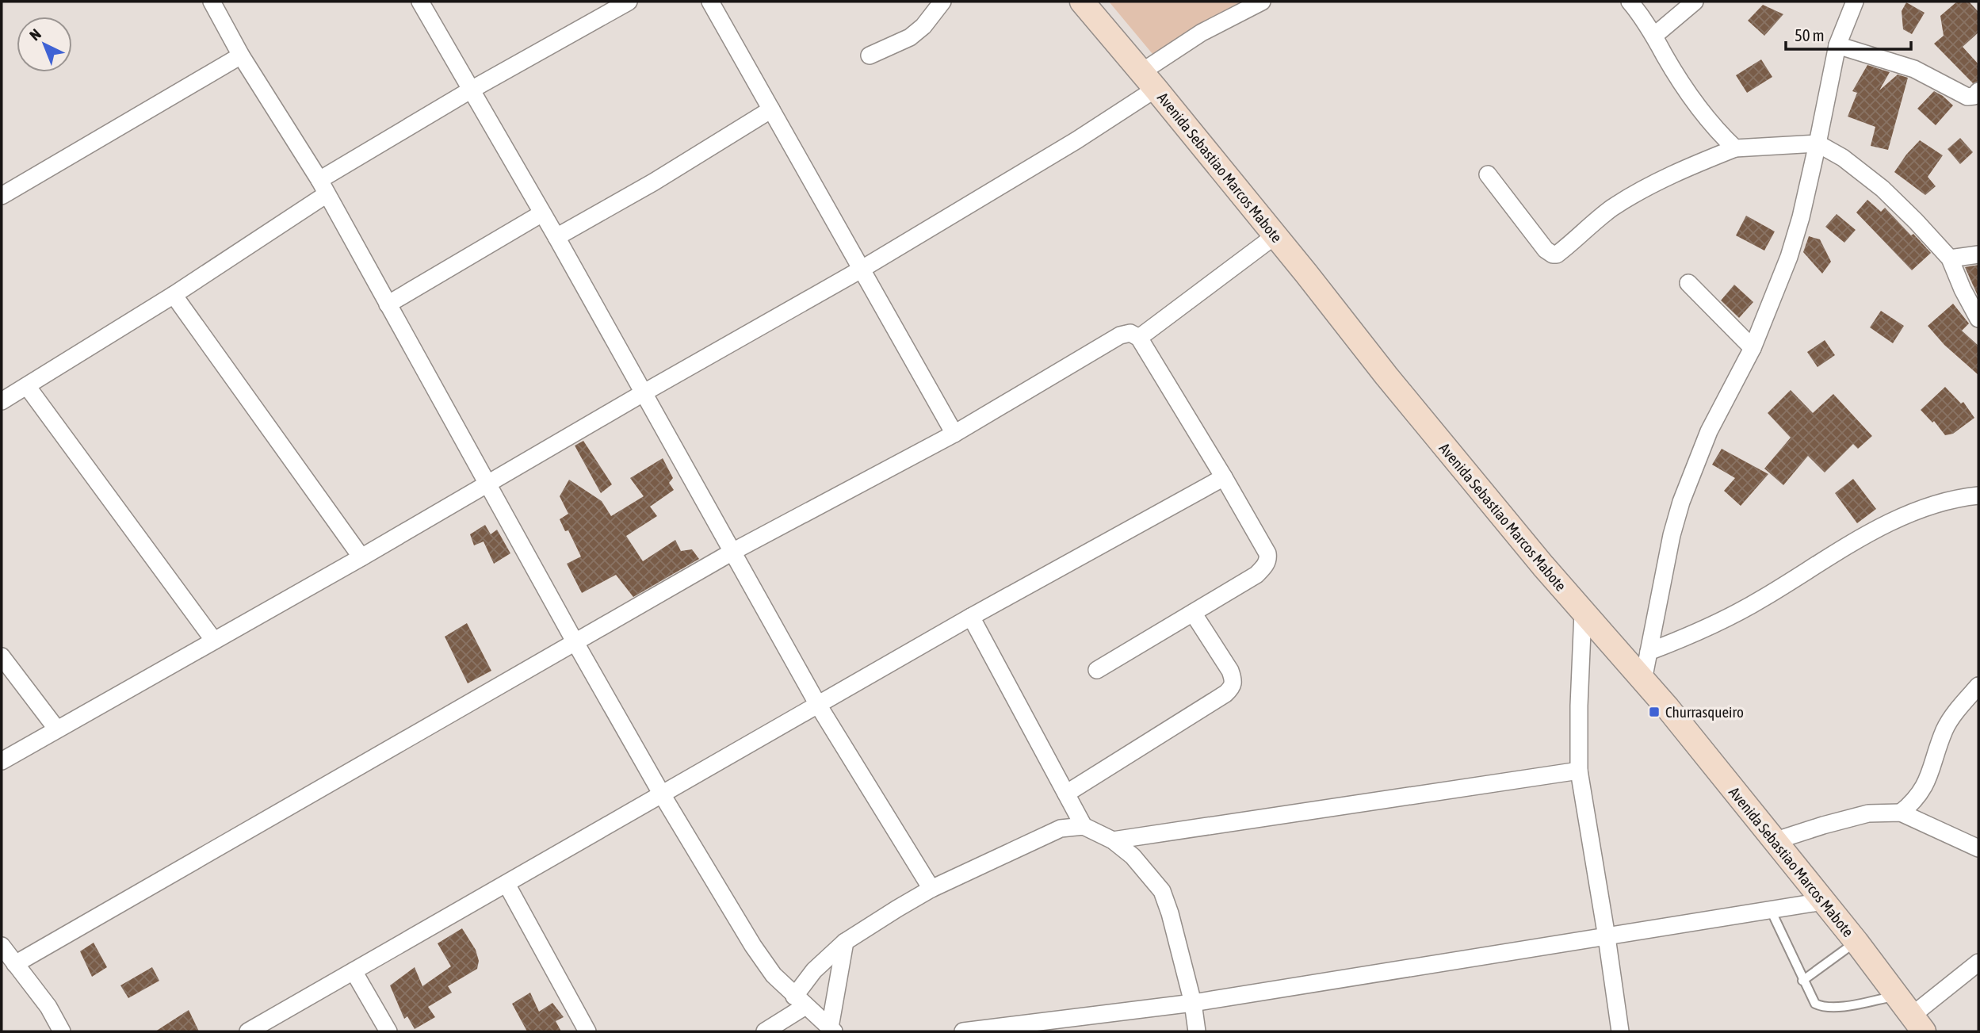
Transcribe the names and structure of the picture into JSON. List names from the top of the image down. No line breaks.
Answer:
{"streets":{"main road":["Avenida Sebastiao Marcos Mabote"]},"places":{"transit":["Churrasqueiro"]},"scale_bar":"50 m","north":"top left"}
